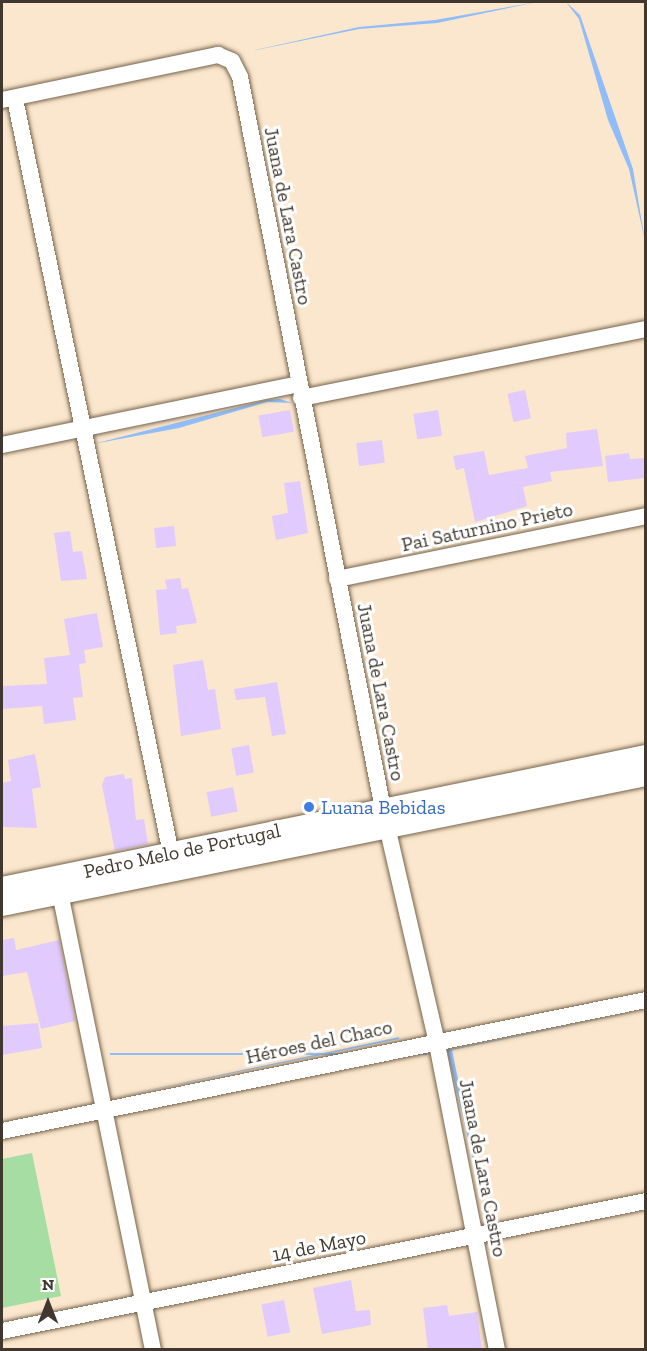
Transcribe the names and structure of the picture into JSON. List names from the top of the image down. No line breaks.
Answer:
{"streets":{"street":["Juana de Lara Castro","Pai Saturnino Prieto","Pedro Melo de Portugal","Héroes del Chaco","14 de Mayo"]},"crossings":[["Juana de Lara Castro","Pai Saturnino Prieto"],["Juana de Lara Castro","Pedro Melo de Portugal"],["Juana de Lara Castro","Héroes del Chaco"],["Juana de Lara Castro","14 de Mayo"]],"places":["Luana Bebidas"],"north":"top"}
